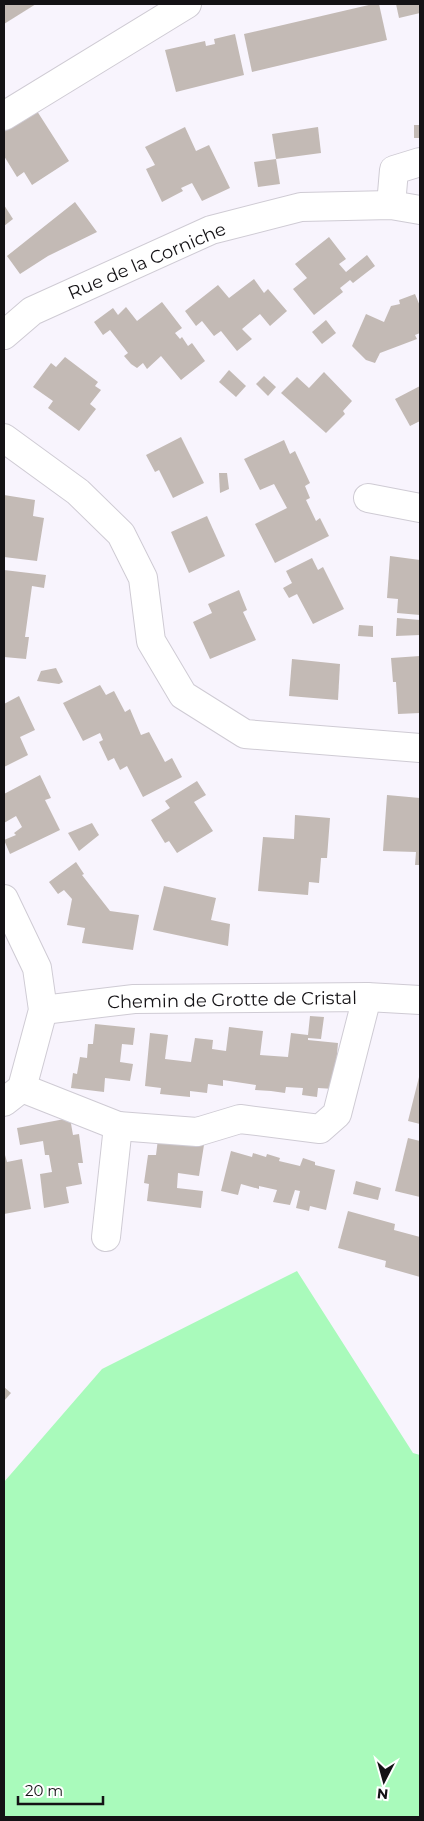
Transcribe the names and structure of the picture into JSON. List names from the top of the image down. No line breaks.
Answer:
{"streets":{"street":["Rue de la Corniche","Chemin de Grotte de Cristal"]},"scale_bar":"20 m","north":"bottom"}
